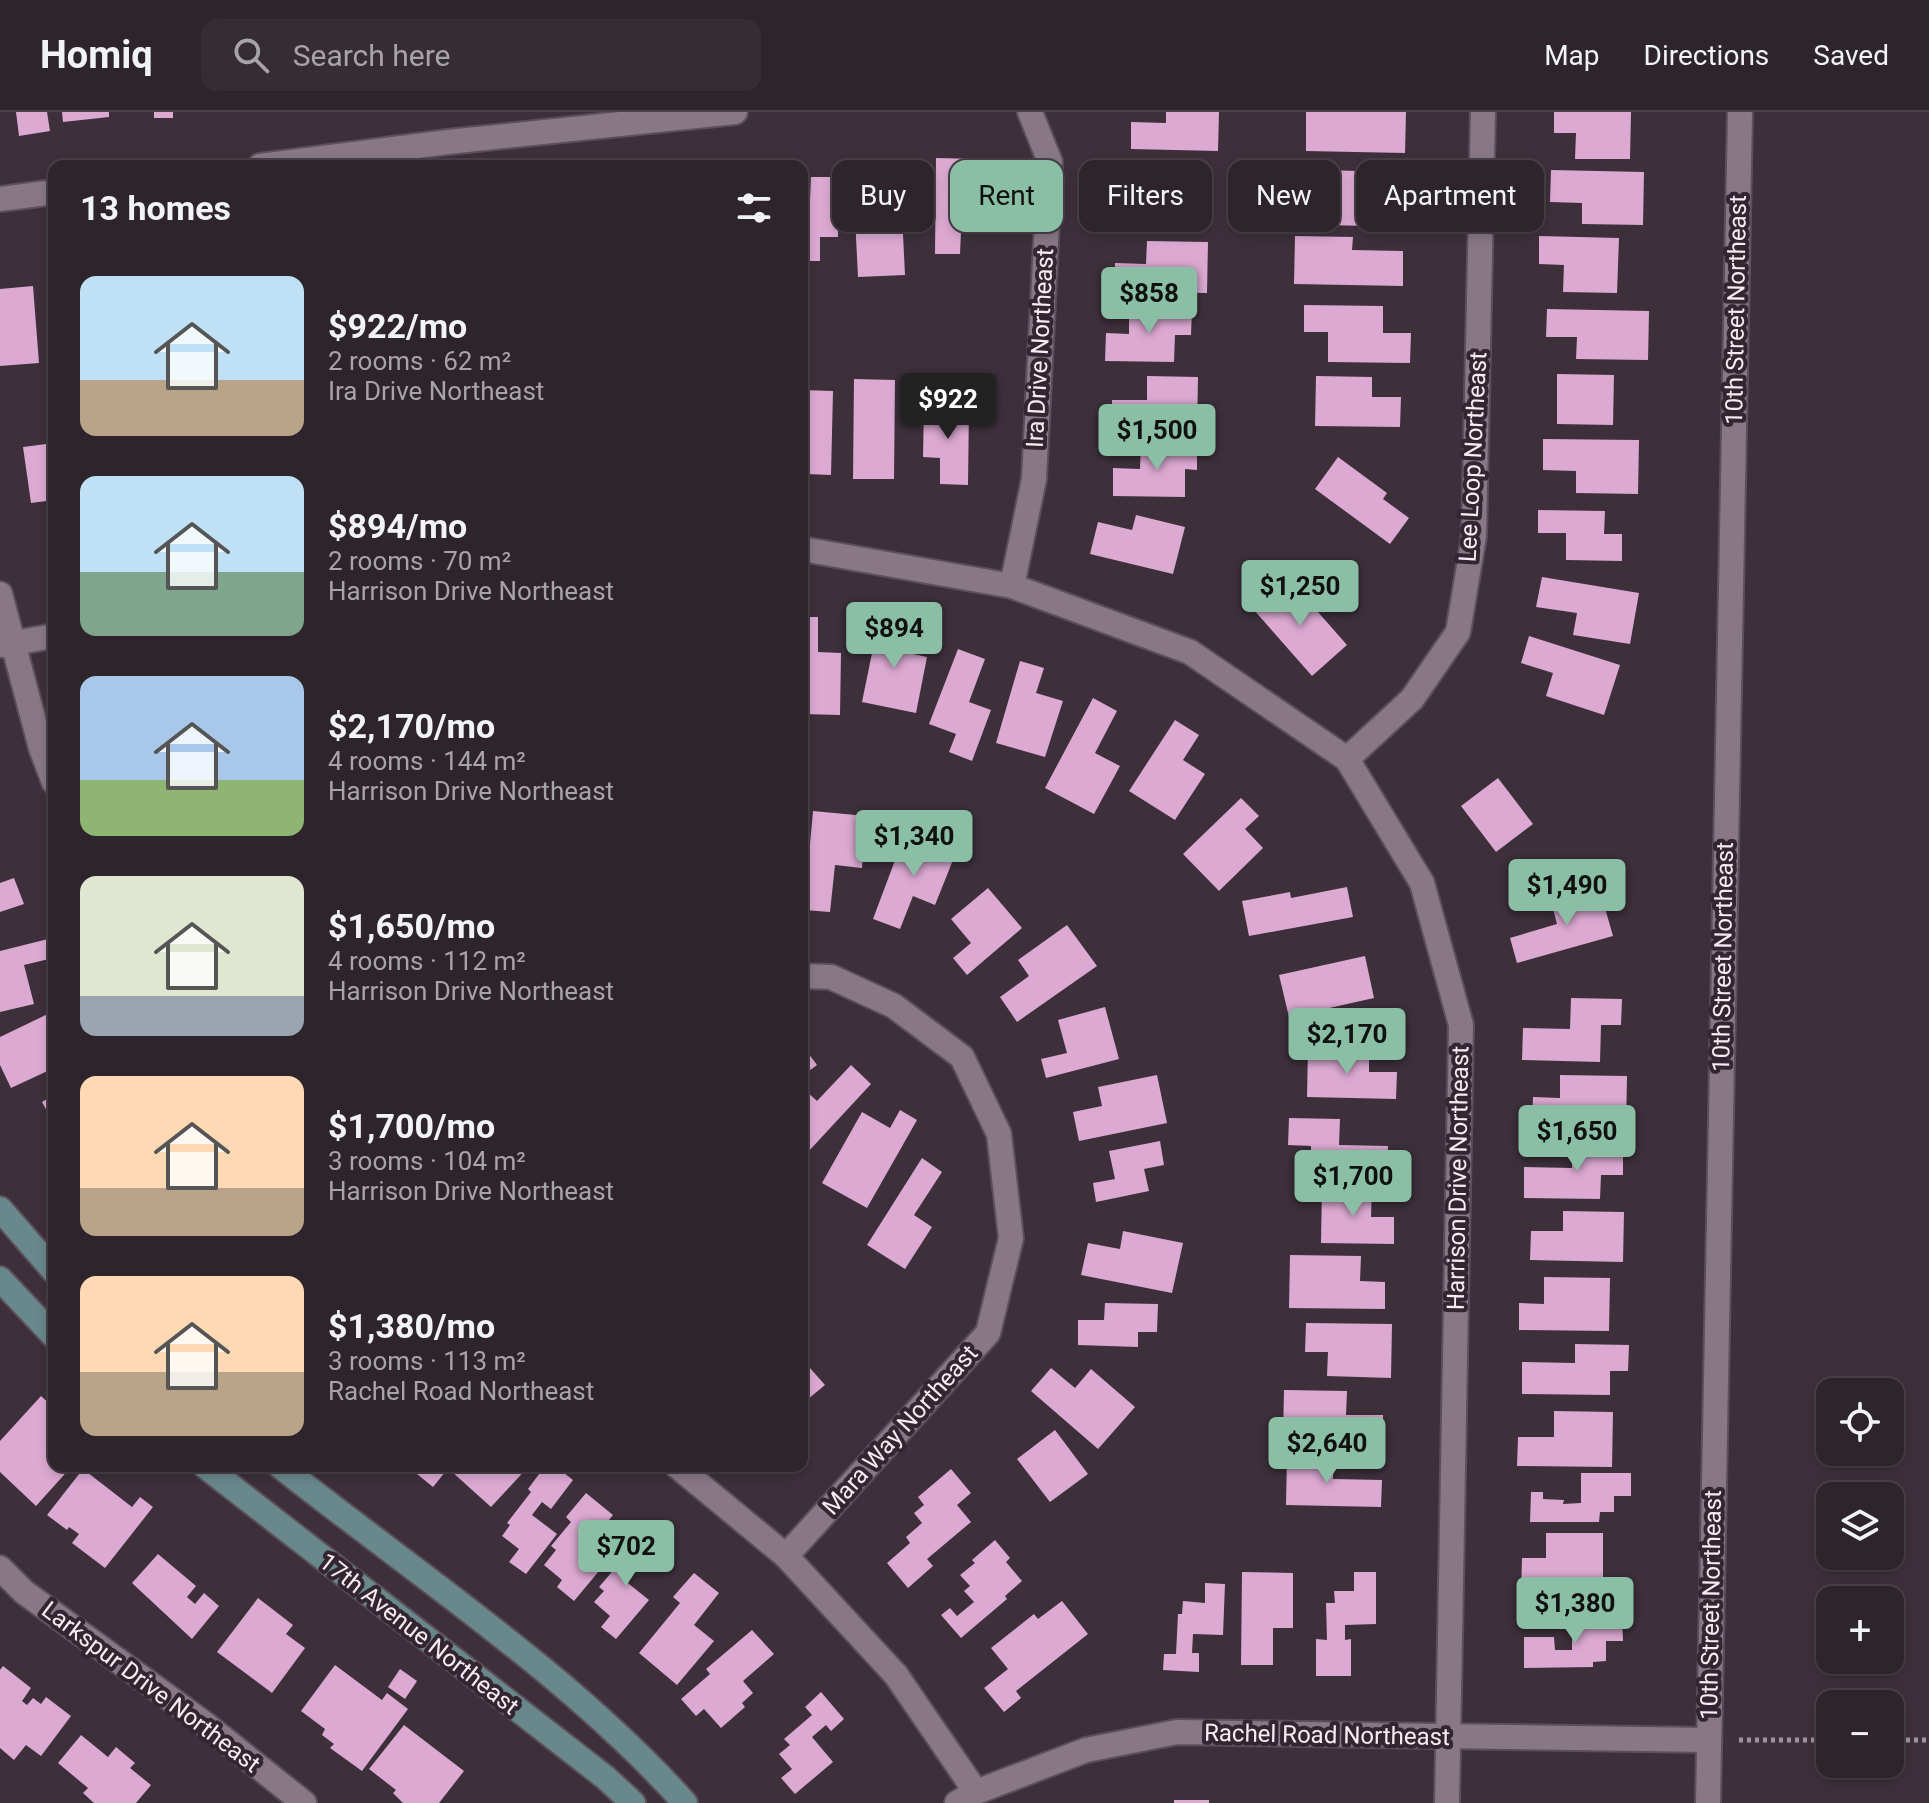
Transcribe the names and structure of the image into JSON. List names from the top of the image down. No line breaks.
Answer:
{"streets":{"street":["10th Street Northeast","Ira Drive Northeast","Lee Loop Northeast","Harrison Drive Northeast","Mara Way Northeast","17th Avenue Northeast","Larkspur Drive Northeast","Rachel Road Northeast"]},"crossings":[["10th Street Northeast","Rachel Road Northeast"],["Ira Drive Northeast","Harrison Drive Northeast"],["Lee Loop Northeast","Harrison Drive Northeast"],["Harrison Drive Northeast","Rachel Road Northeast"]],"page":{"header":"Homiq","search":"Search here","nav":["Map","Directions","Saved"],"chip":["Buy","Rent","Filters","New","Apartment"],"heading":"13 homes","list":[{"name":"$922/mo","note":"2 rooms · 62 m² · Ira Drive Northeast"},{"name":"$894/mo","note":"2 rooms · 70 m² · Harrison Drive Northeast"},{"name":"$2,170/mo","note":"4 rooms · 144 m² · Harrison Drive Northeast"},{"name":"$1,650/mo","note":"4 rooms · 112 m² · Harrison Drive Northeast"},{"name":"$1,700/mo","note":"3 rooms · 104 m² · Harrison Drive Northeast"},{"name":"$1,380/mo","note":"3 rooms · 113 m² · Rachel Road Northeast"}],"price":["$858","$922","$1,500","$1,250","$894","$1,340","$1,490","$2,170","$1,650","$1,700","$2,640","$702","$1,380"],"map_buttons":["+","−"]}}
